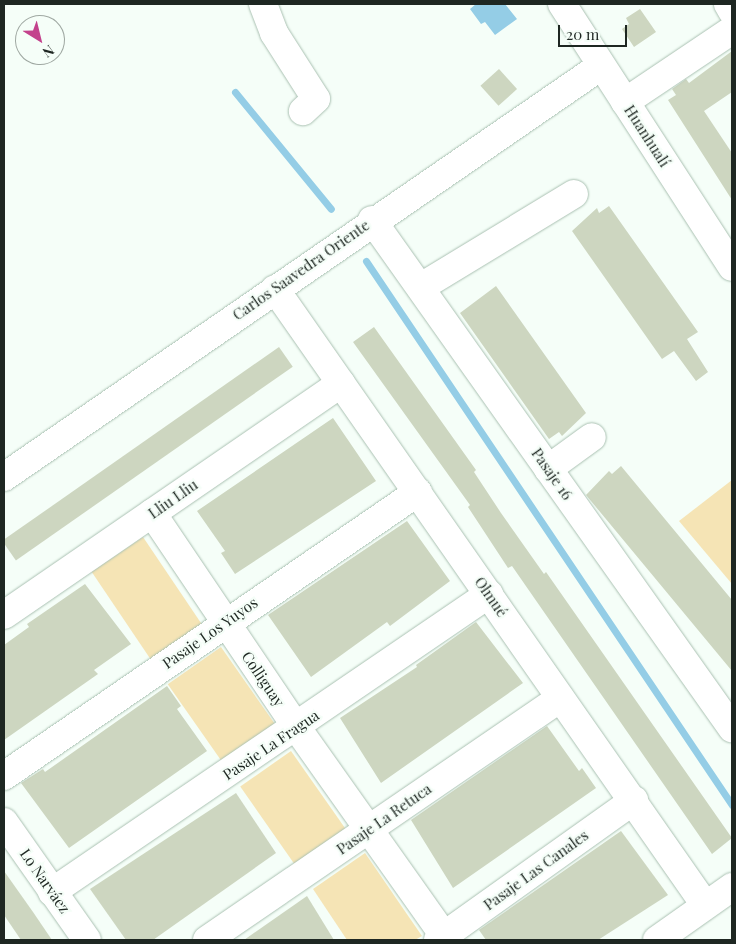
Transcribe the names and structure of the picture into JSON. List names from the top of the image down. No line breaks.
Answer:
{"streets":{"street":["Huanhualí","Carlos Saavedra Oriente","Pasaje 16","Lliu Lliu","Olmué","Pasaje Los Yuyos","Colliguay","Pasaje La Fragua","Pasaje La Retuca","Pasaje Las Canales","Lo Narváez"]},"crossings":[["Huanhualí","Carlos Saavedra Oriente"],["Carlos Saavedra Oriente","Pasaje 16"],["Carlos Saavedra Oriente","Olmué"],["Lliu Lliu","Olmué"],["Lliu Lliu","Colliguay"],["Olmué","Pasaje Los Yuyos"],["Olmué","Pasaje La Fragua"],["Olmué","Pasaje La Retuca"],["Olmué","Pasaje Las Canales"],["Pasaje Los Yuyos","Colliguay"],["Colliguay","Pasaje La Fragua"],["Colliguay","Pasaje La Retuca"],["Colliguay","Pasaje Las Canales"],["Pasaje La Fragua","Lo Narváez"]],"scale_bar":"20 m","north":"bottom right"}
